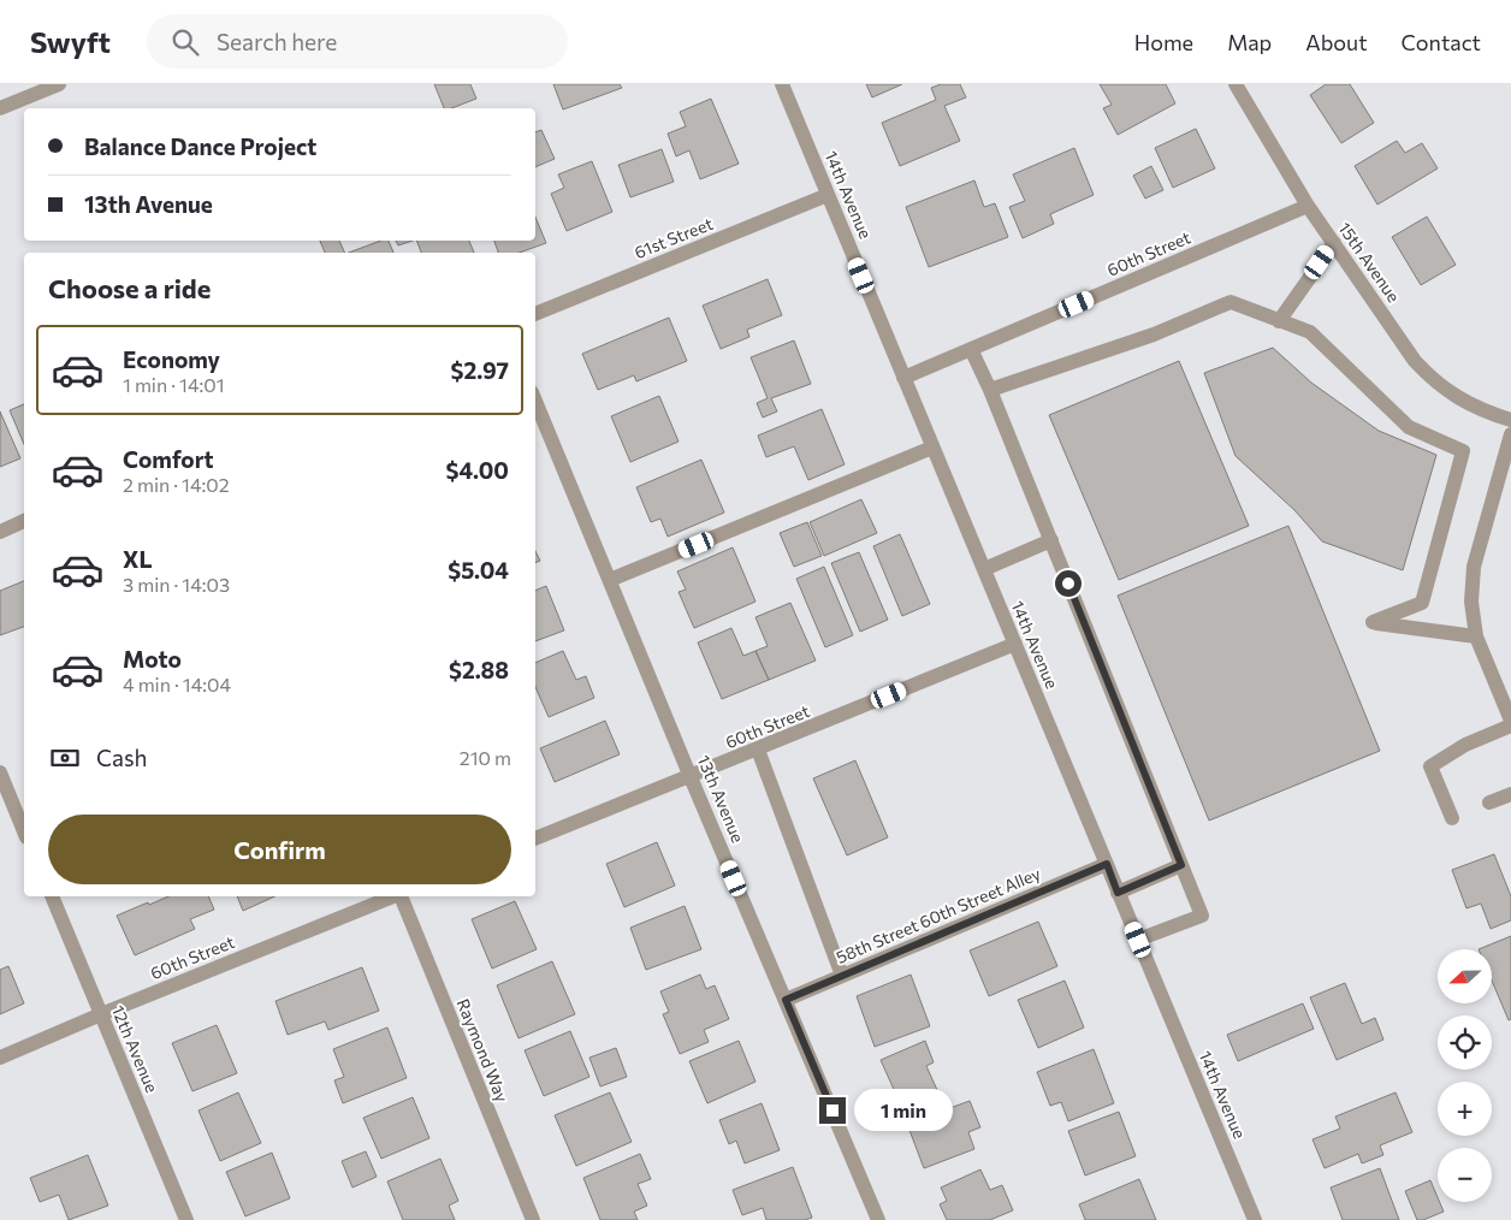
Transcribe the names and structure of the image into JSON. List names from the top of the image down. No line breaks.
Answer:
{"streets":{"street":["14th Avenue","61st Street","60th Street","15th Avenue","13th Avenue","58th Street 60th Street Alley","12th Avenue","Raymond Way"]},"crossings":[["14th Avenue","61st Street"],["14th Avenue","60th Street"],["14th Avenue","58th Street 60th Street Alley"],["60th Street","15th Avenue"],["60th Street","13th Avenue"],["60th Street","12th Avenue"],["13th Avenue","58th Street 60th Street Alley"]],"north":"left","page":{"header":"Swyft","search":"Search here","nav":["Home","Map","About","Contact"],"banner":["Balance Dance Project","13th Avenue"],"heading":"Choose a ride","list":[{"name":"Economy","note":"1 min · 14:01","value":"$2.97"},{"name":"Comfort","note":"2 min · 14:02","value":"$4.00"},{"name":"XL","note":"3 min · 14:03","value":"$5.04"},{"name":"Moto","note":"4 min · 14:04","value":"$2.88"}],"pay":["Cash","210 m"],"buttons":"Confirm","map_buttons":["+","−"],"bubble":"1 min"}}
